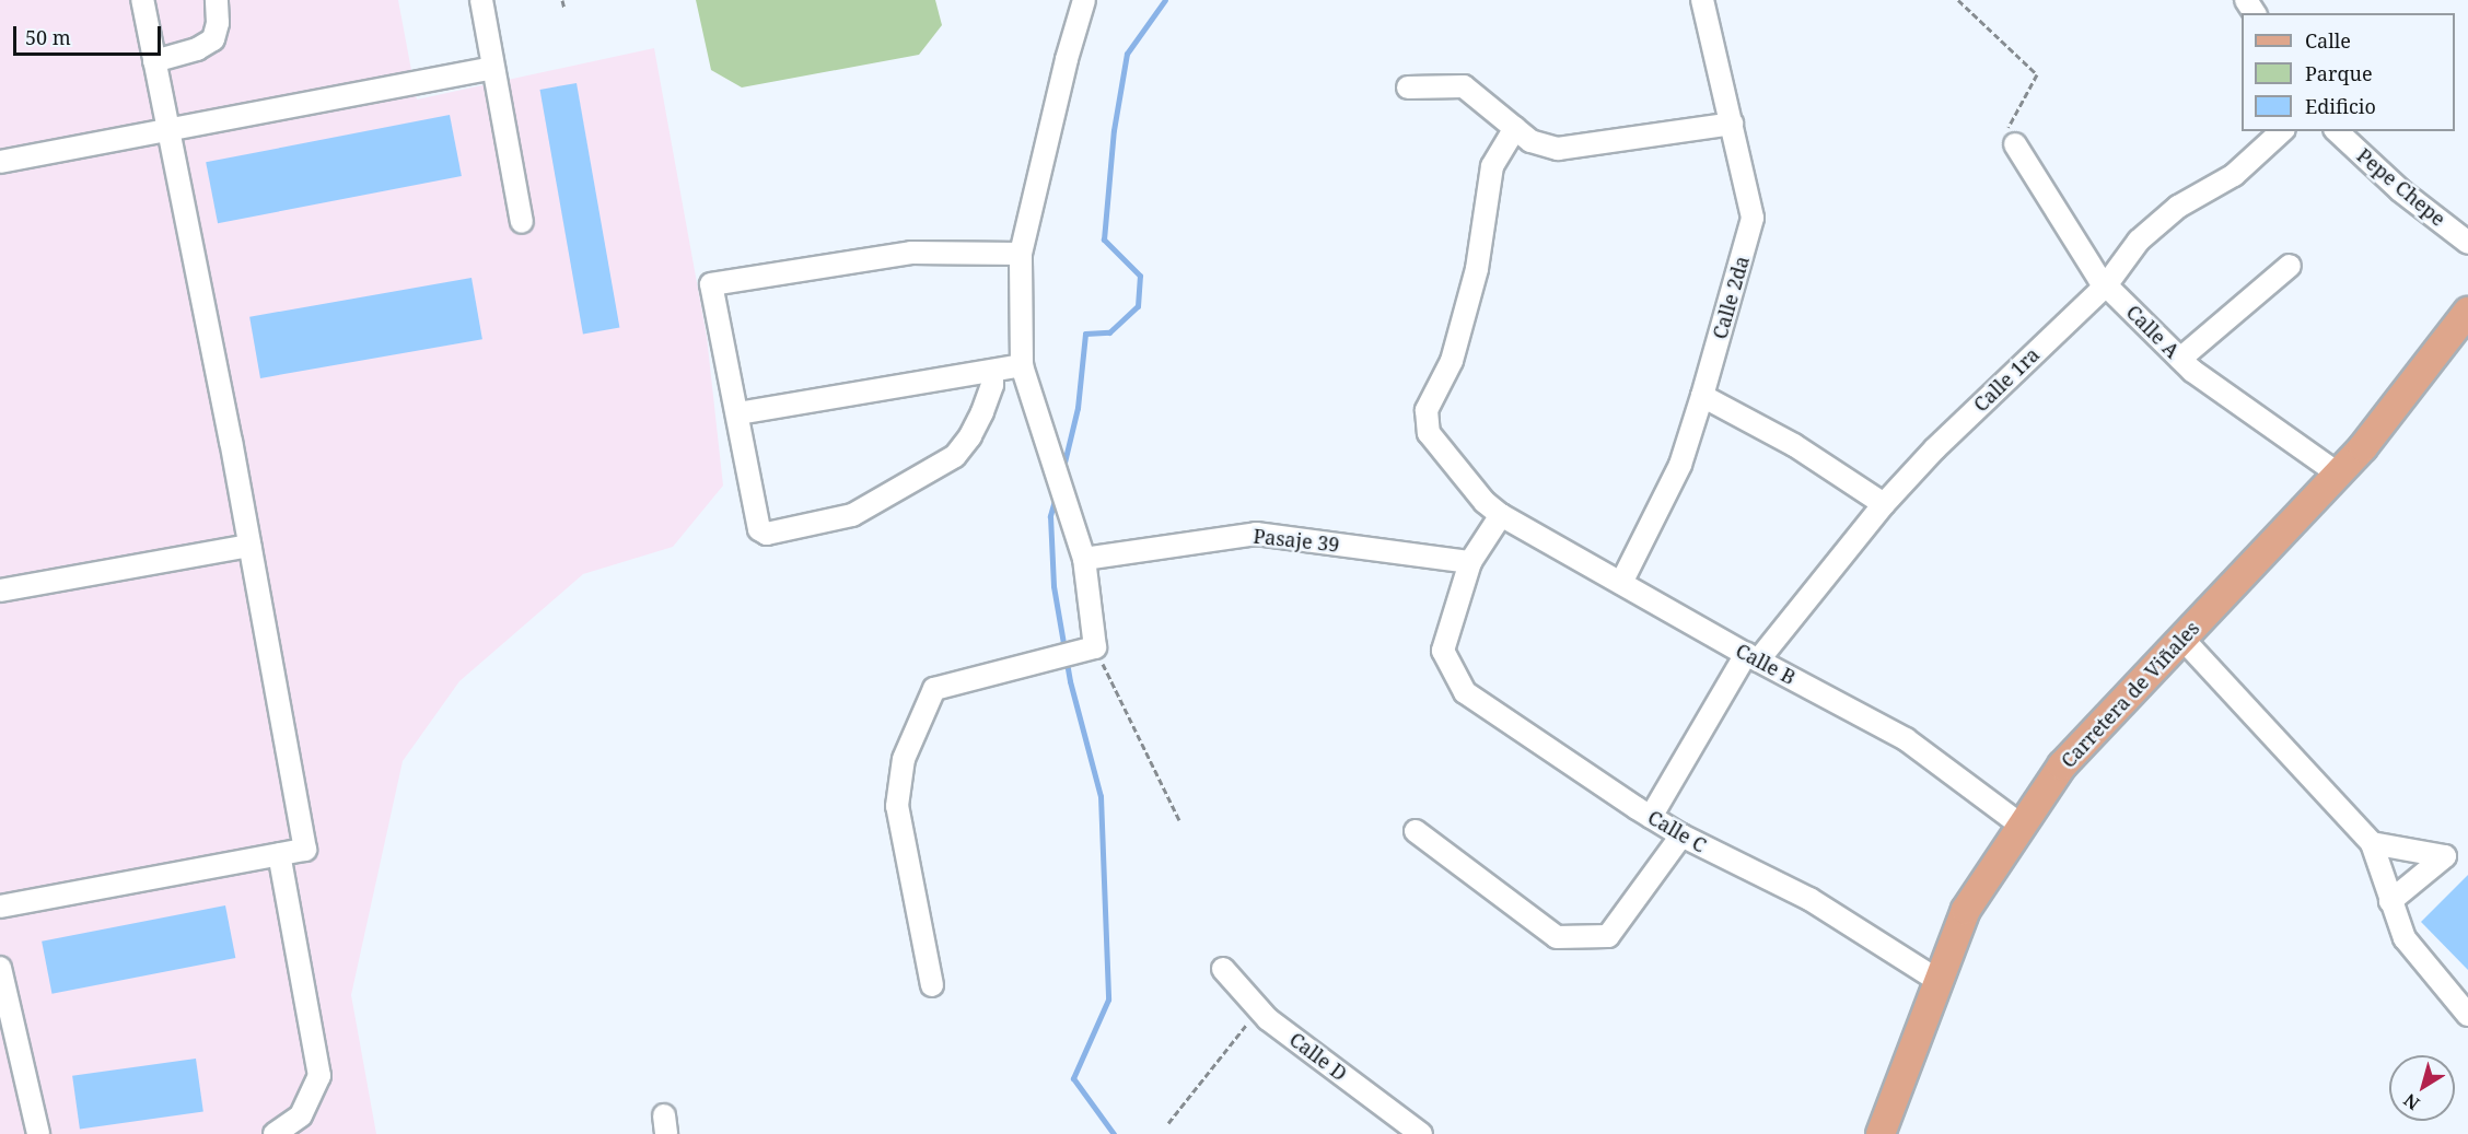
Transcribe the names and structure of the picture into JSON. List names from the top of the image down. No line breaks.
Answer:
{"streets":{"main road":["Carretera de Viñales"],"street":["Pepe Chepe","Calle 2da","Calle A","Calle 1ra","Pasaje 39","Calle B","Calle C","Calle D"]},"crossings":[["Calle 2da","Calle B"],["Calle A","Calle 1ra"],["Calle A","Carretera de Viñales"],["Calle 1ra","Calle B"],["Calle 1ra","Calle C"],["Pasaje 39","Calle C"],["Calle B","Carretera de Viñales"],["Carretera de Viñales","Calle C"]],"legend":["Calle","Parque","Edificio"],"scale_bar":"50 m","north":"bottom left"}
